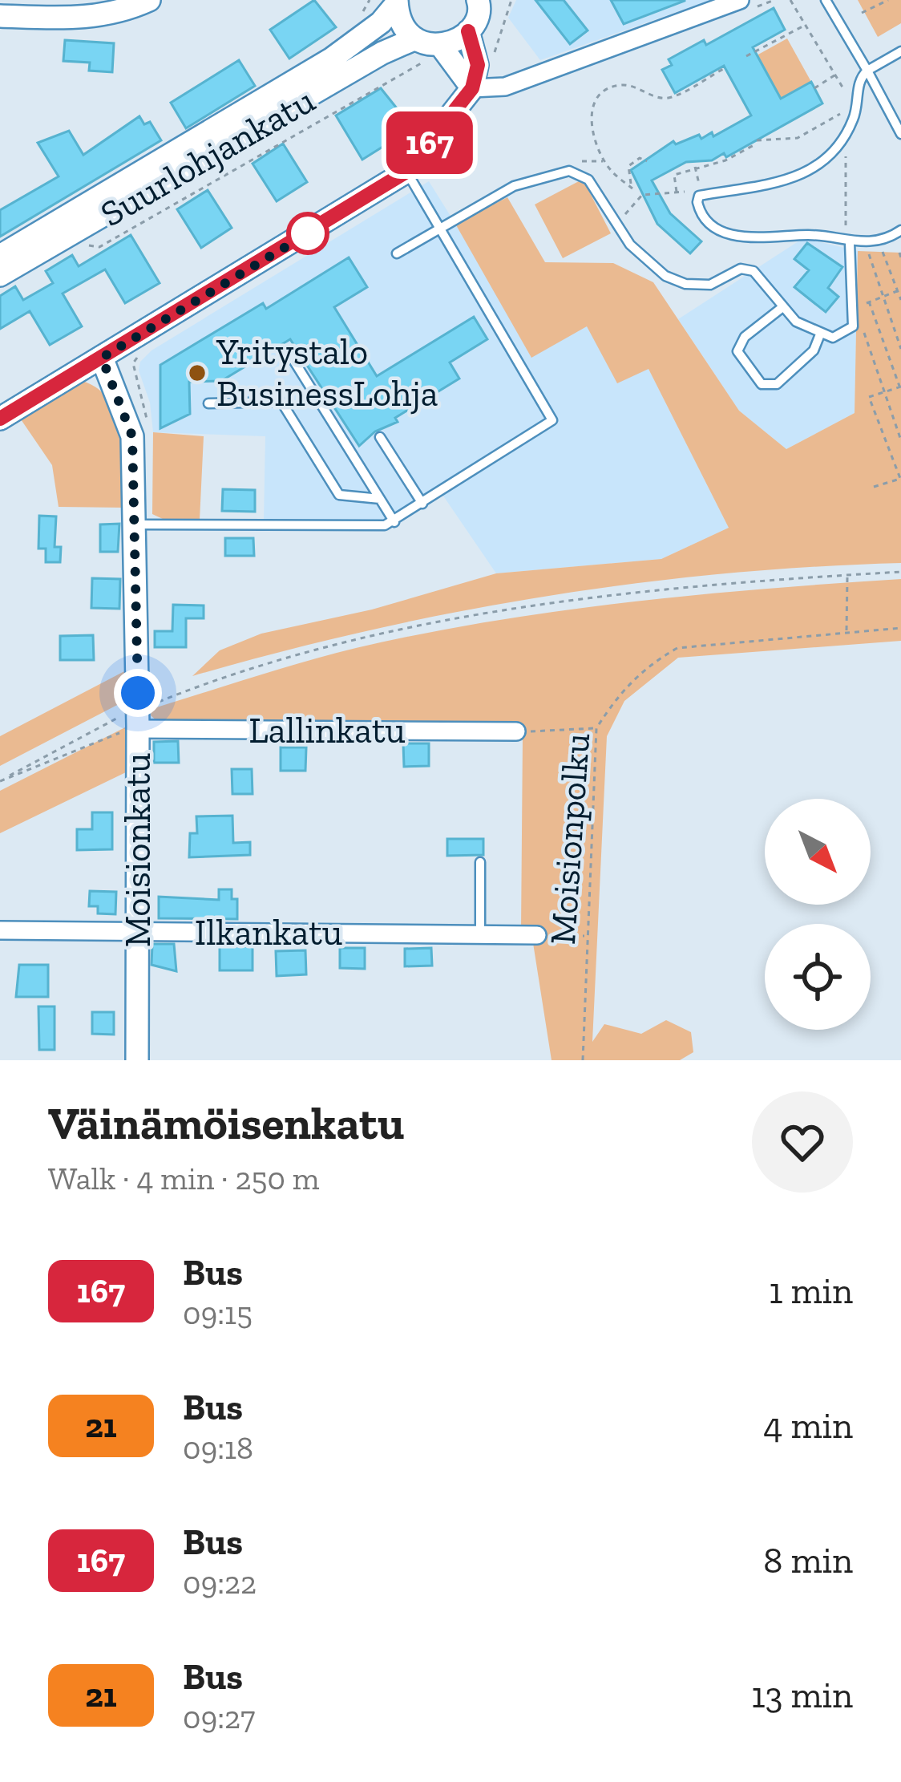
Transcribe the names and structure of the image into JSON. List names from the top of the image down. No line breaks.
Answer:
{"streets":{"street":["Suurlohjankatu","Lallinkatu","Moisionkatu","Ilkankatu"],"path":["Moisionpolku"]},"crossings":[["Lallinkatu","Moisionkatu"],["Moisionkatu","Ilkankatu"]],"places":["Yritystalo BusinessLohja"],"lines":["bus line 167"],"north":"bottom right","page":{"on_map":"167","heading":["Väinämöisenkatu","Walk · 4 min · 250 m"],"list":[{"mark":"167","name":"Bus","note":"09:15","value":"1 min"},{"mark":"21","name":"Bus","note":"09:18","value":"4 min"},{"mark":"167","name":"Bus","note":"09:22","value":"8 min"},{"mark":"21","name":"Bus","note":"09:27","value":"13 min"}]}}
